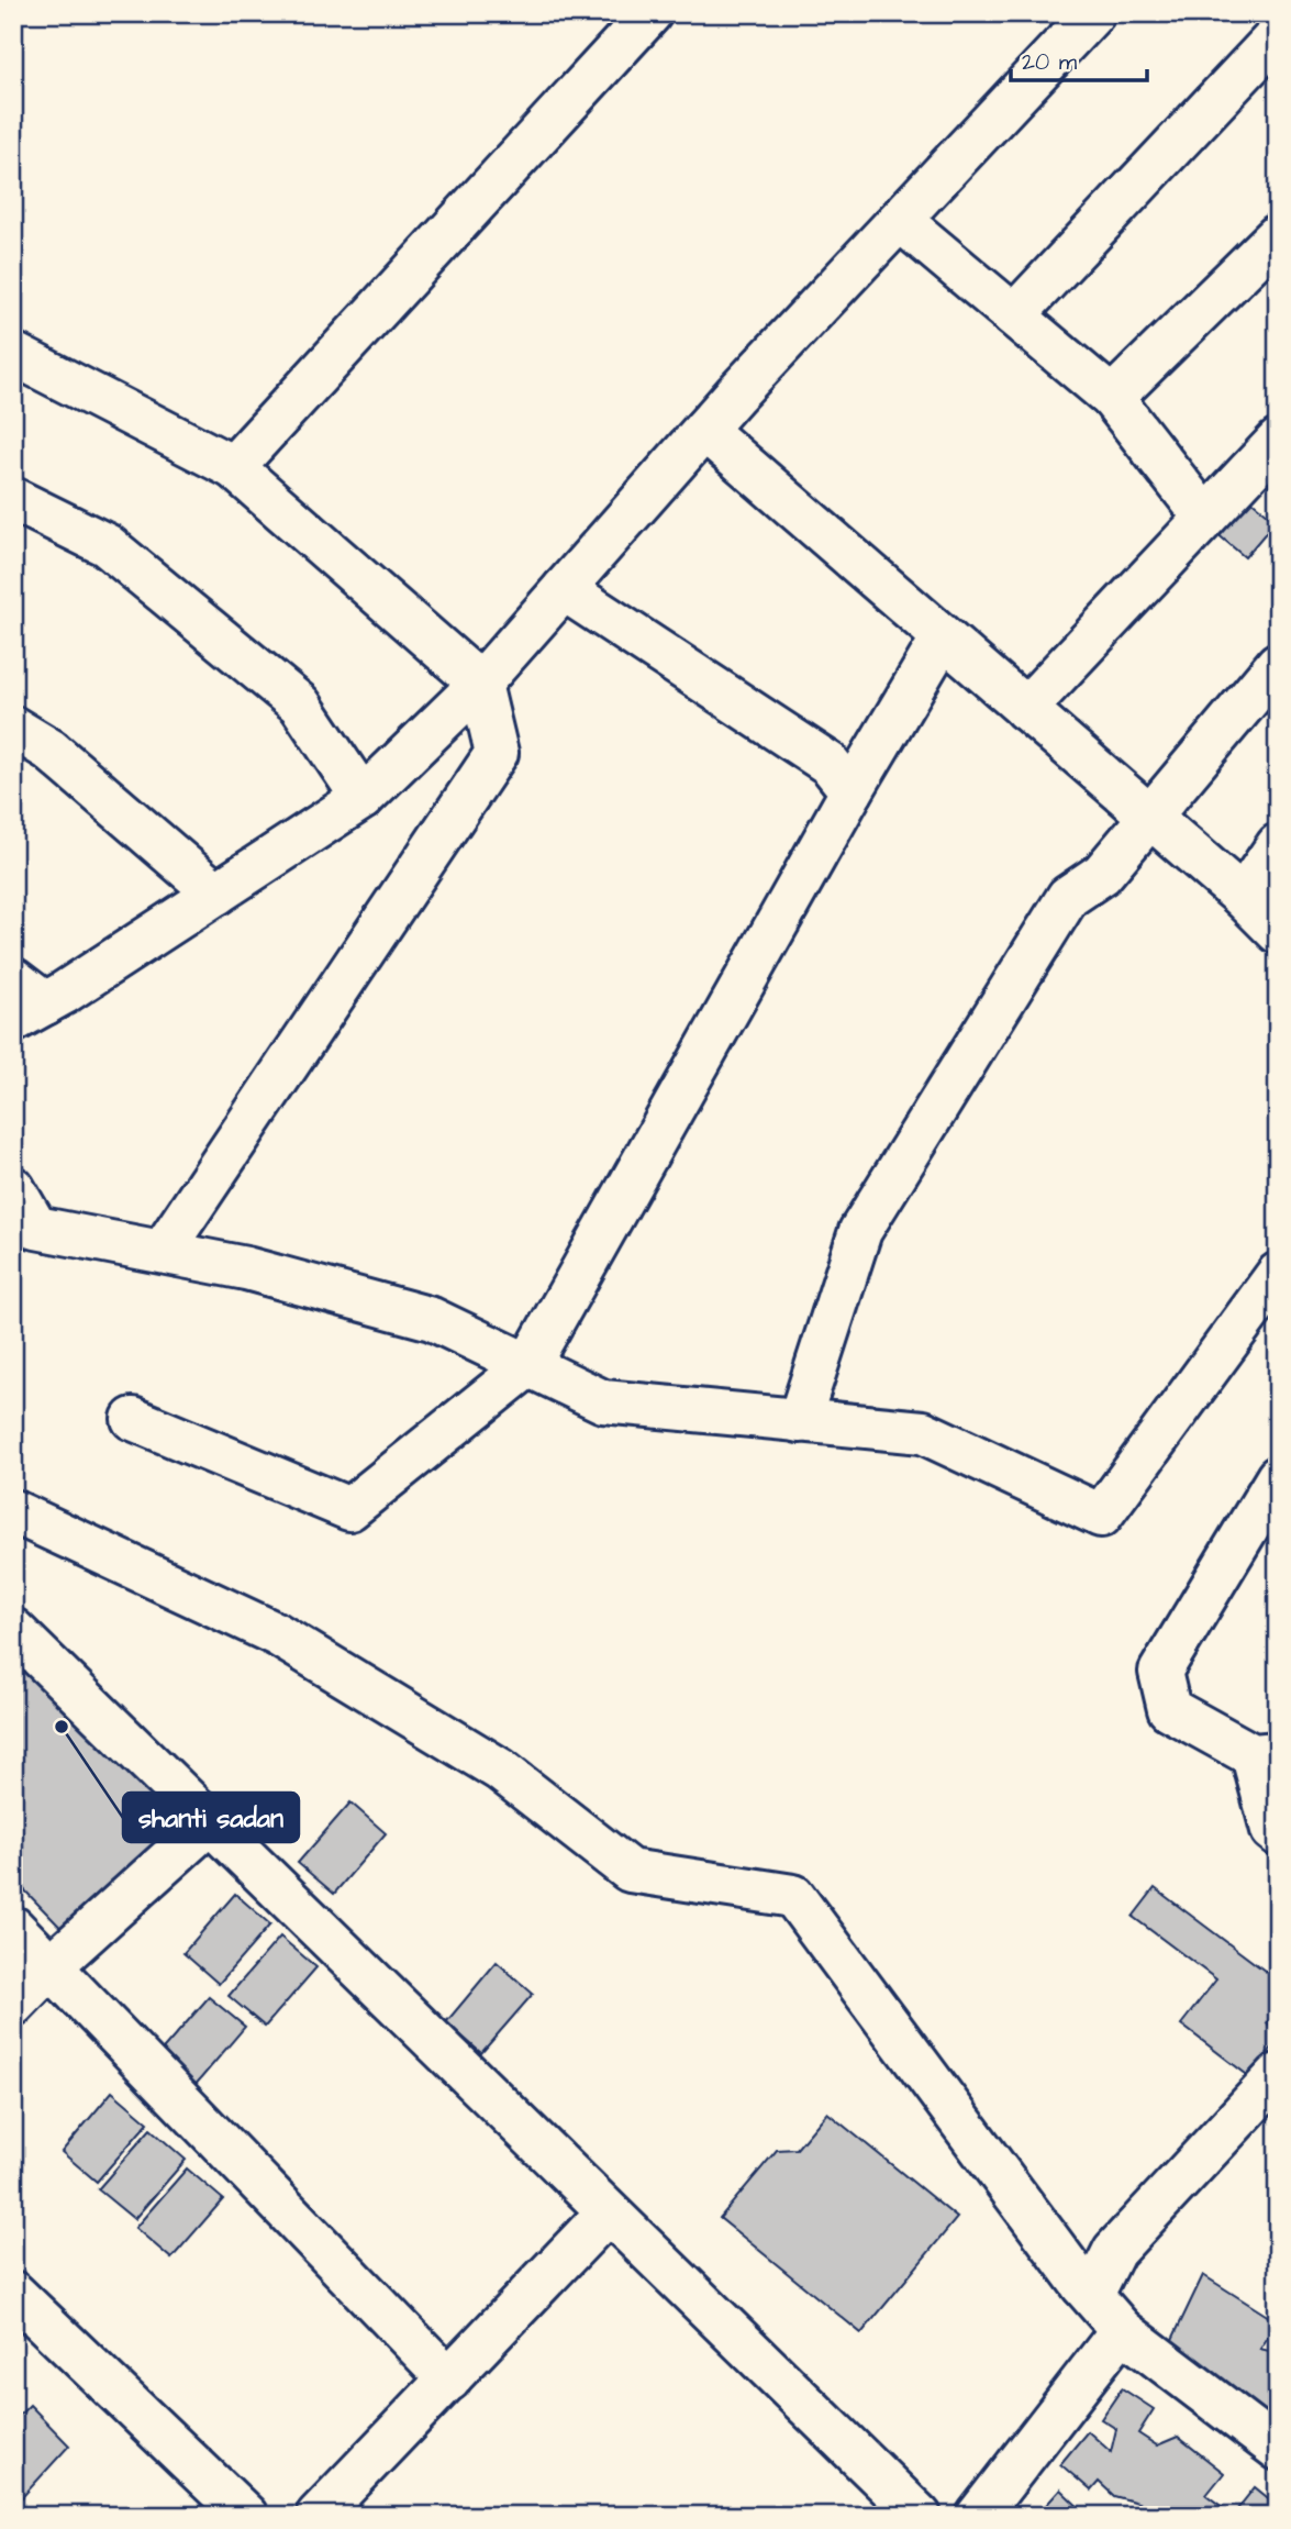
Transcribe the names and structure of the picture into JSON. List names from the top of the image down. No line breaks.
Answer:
{"places":["shanti sadan"],"scale_bar":"20 m"}
